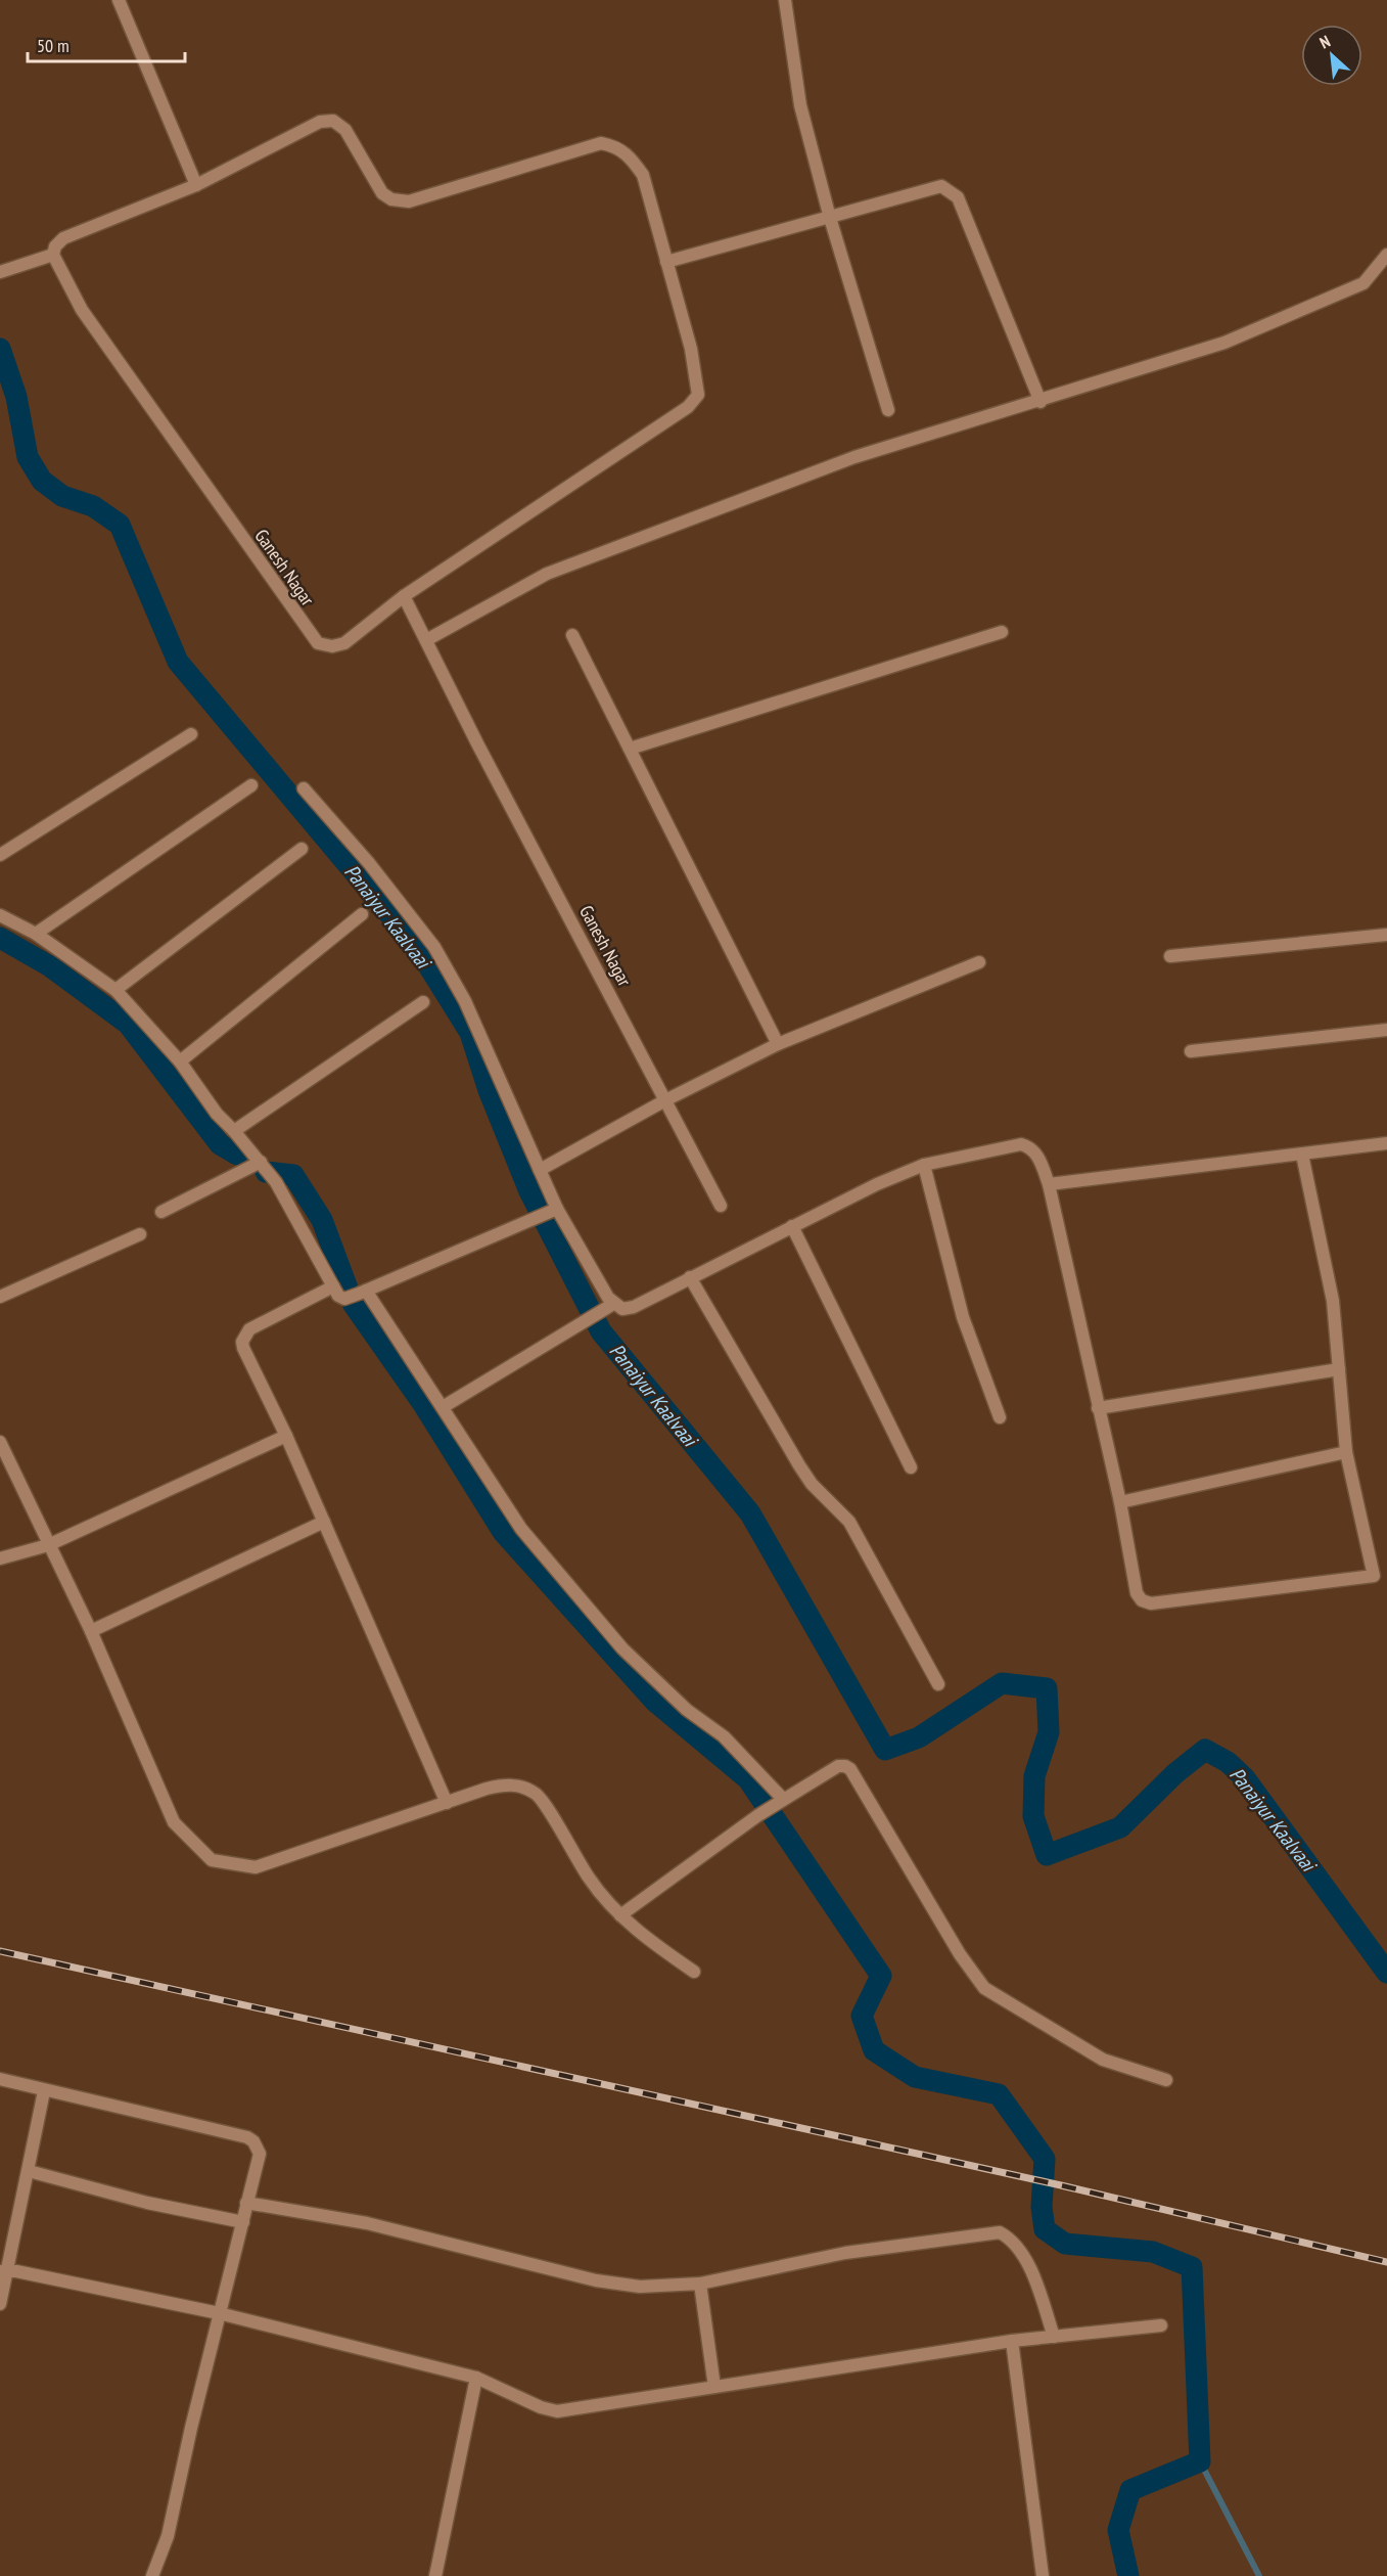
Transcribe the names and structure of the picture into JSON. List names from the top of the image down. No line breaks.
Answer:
{"streets":{"street":["Ganesh Nagar"]},"water":["Panaiyur Kaalvaai"],"scale_bar":"50 m","north":"top left"}
